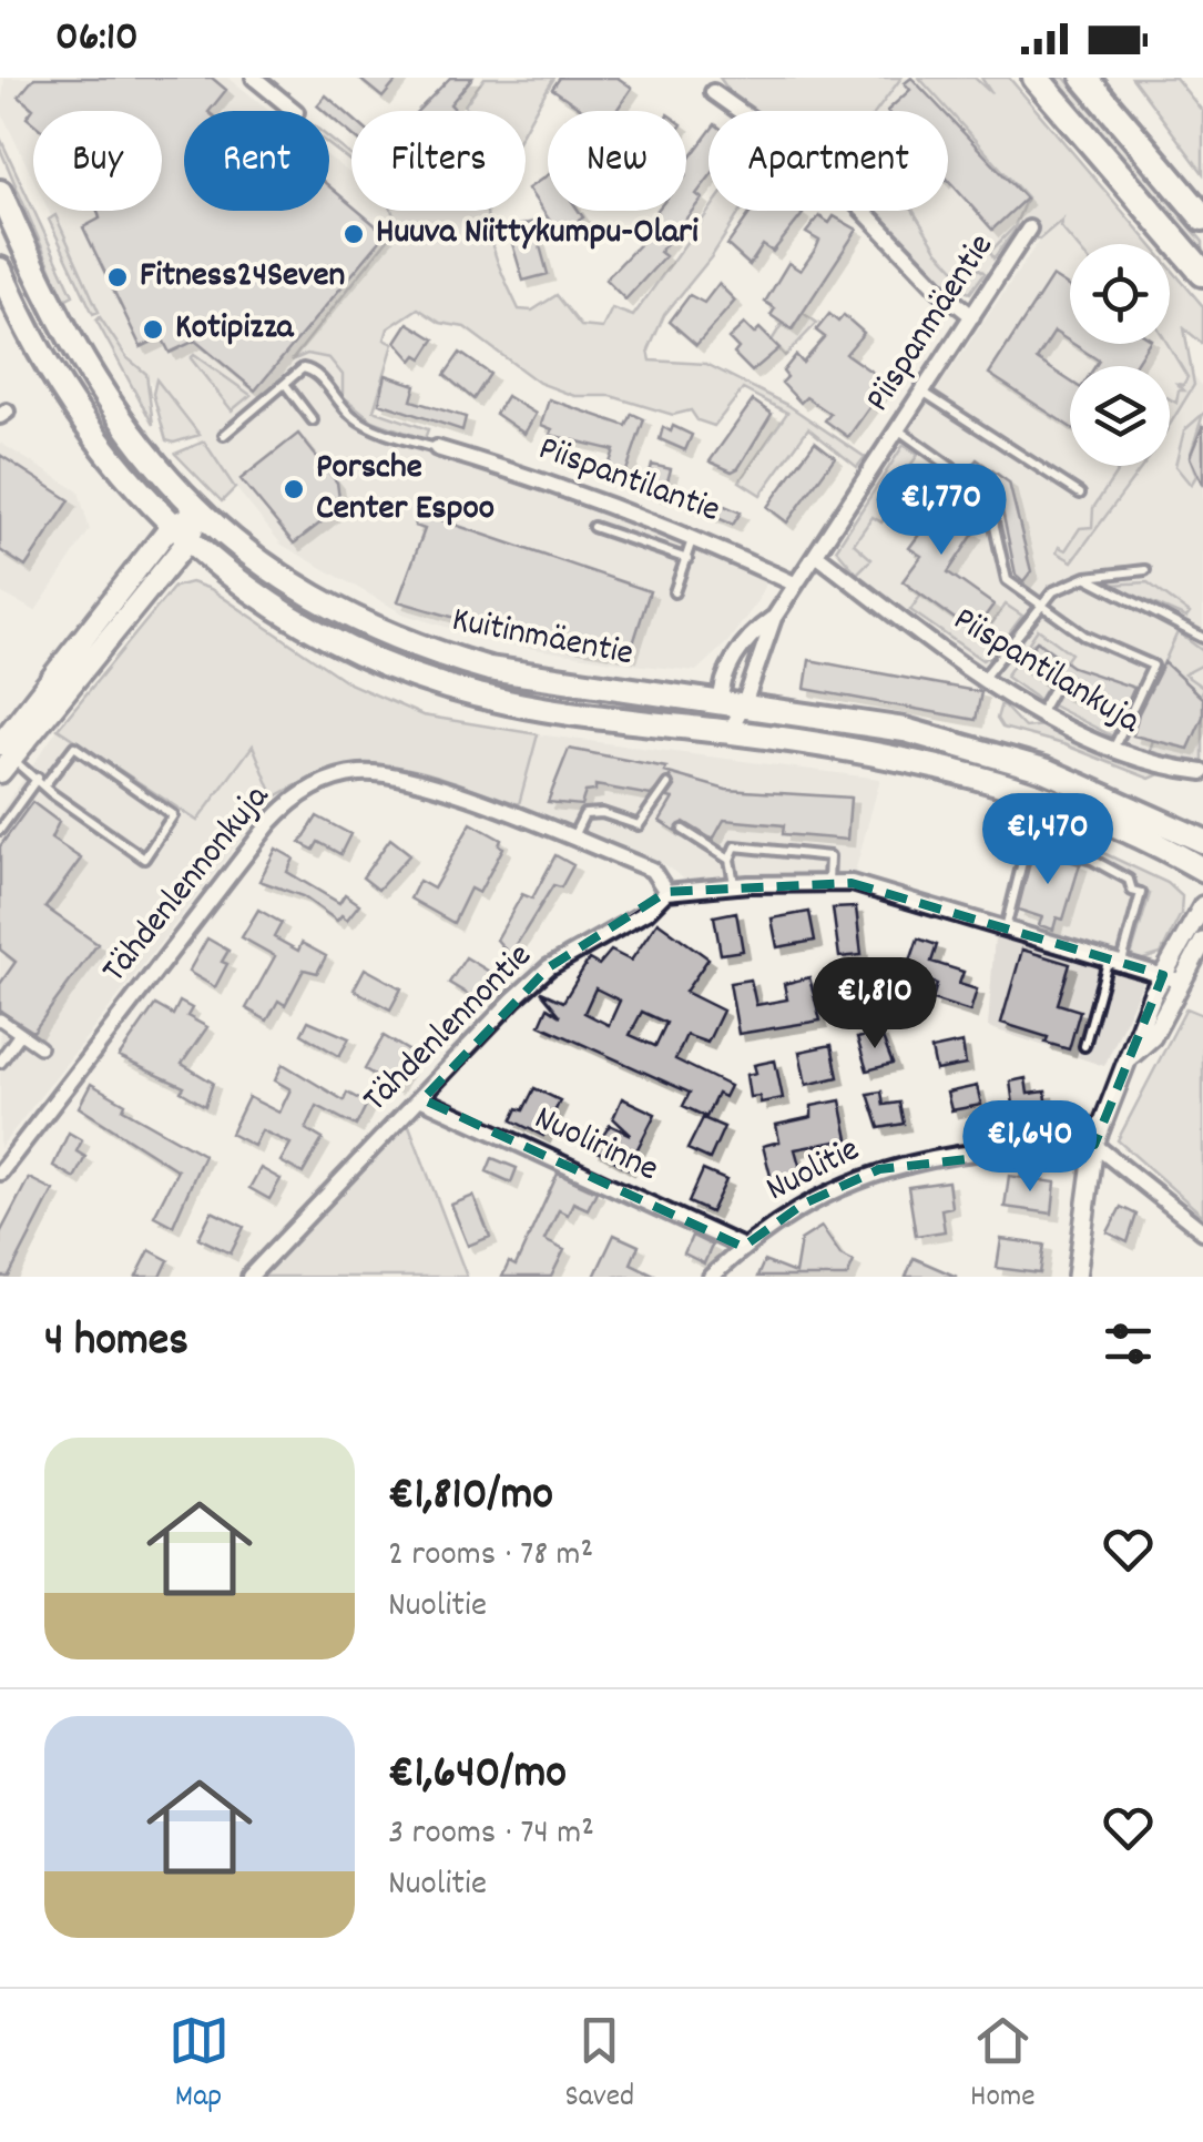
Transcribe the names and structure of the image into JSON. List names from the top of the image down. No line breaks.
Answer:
{"streets":{"main road":["Kuitinmäentie"],"street":["Piispanmäentie","Piispantilantie","Piispantilankuja","Tähdenlennonkuja","Tähdenlennontie","Nuolirinne","Nuolitie"]},"crossings":[["Piispanmäentie","Piispantilantie"],["Piispanmäentie","Kuitinmäentie"],["Piispanmäentie","Piispantilankuja"],["Tähdenlennonkuja","Tähdenlennontie"],["Tähdenlennontie","Nuolirinne"],["Nuolirinne","Nuolitie"]],"places":["Huuva Niittykumpu-Olari","Fitness24Seven","Kotipizza","Porsche Center Espoo"],"page":{"status":"06:10","chip":["Buy","Rent","Filters","New","Apartment"],"price":["€1,770","€1,470","€1,810","€1,640"],"heading":"4 homes","list":[{"name":"€1,810/mo","note":"2 rooms · 78 m² · Nuolitie"},{"name":"€1,640/mo","note":"3 rooms · 74 m² · Nuolitie"}],"tabs":["Map","Saved","Home"]}}
